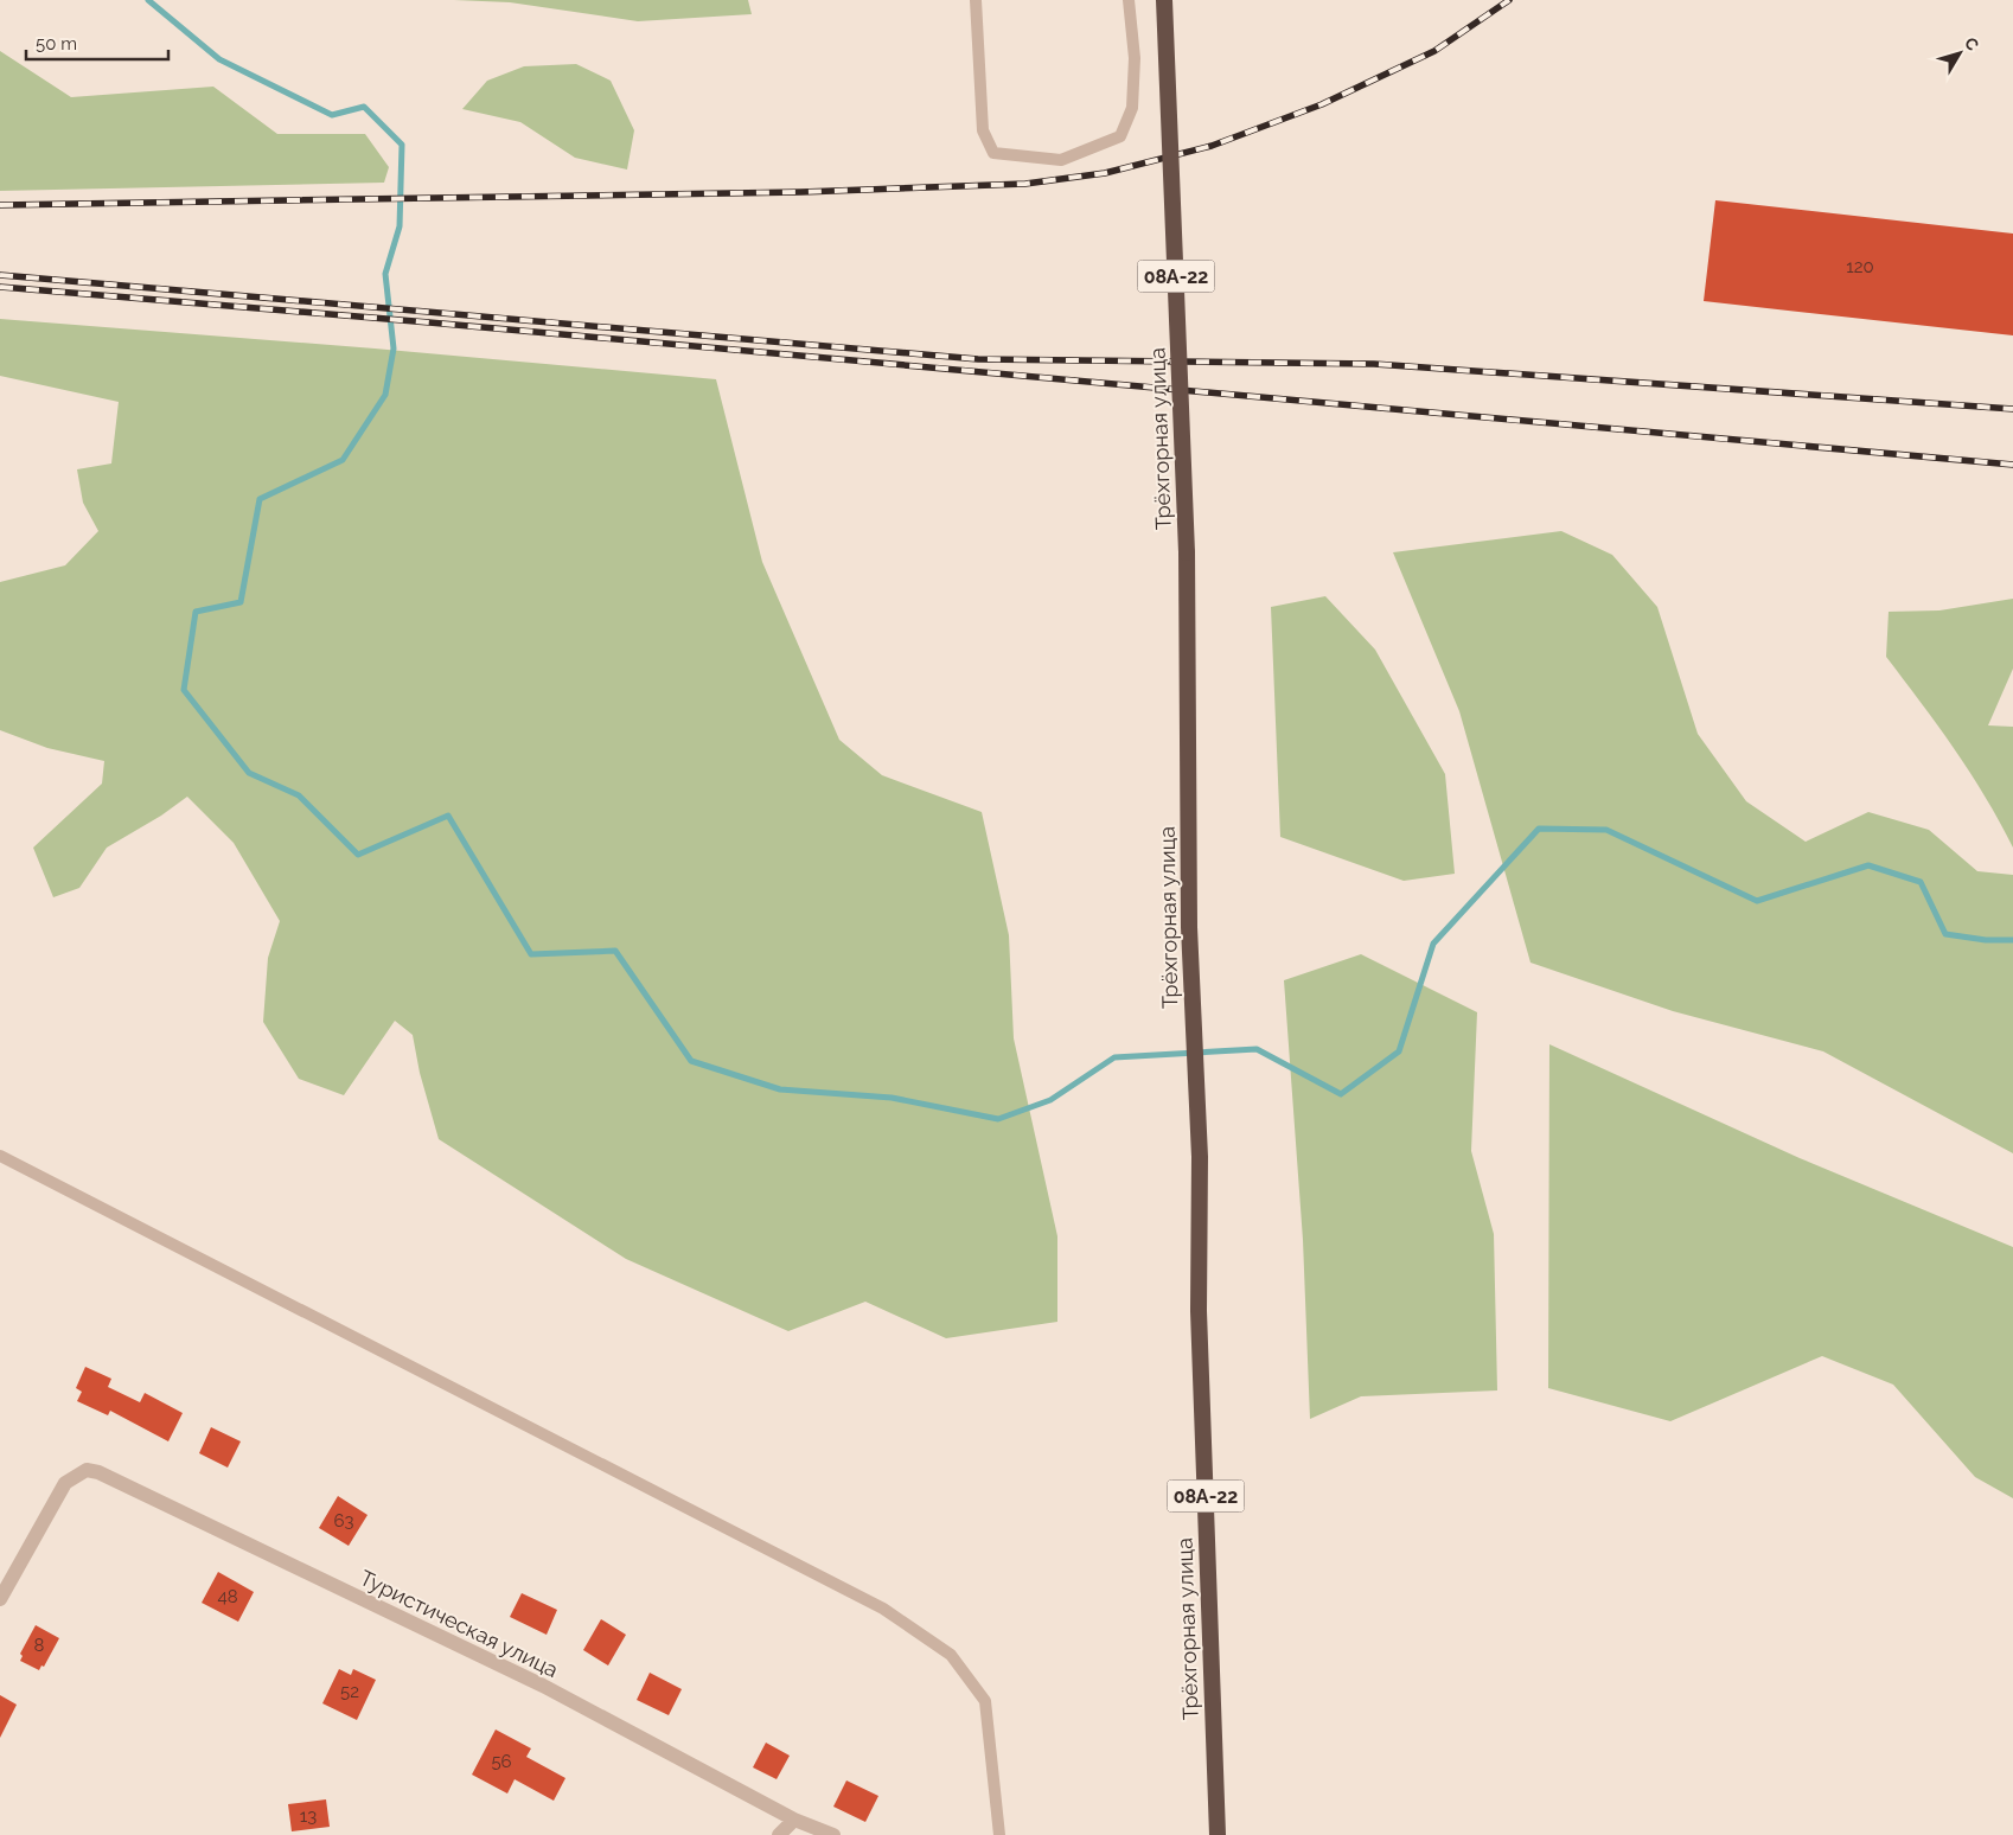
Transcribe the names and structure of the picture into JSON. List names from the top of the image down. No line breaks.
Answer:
{"streets":{"highway":["08А-22","Трёхгорная улица"],"street":["Туристическая улица"]},"house_numbers":["120","63","48","8","52","56","13"],"scale_bar":"50 m","north":"top right"}
